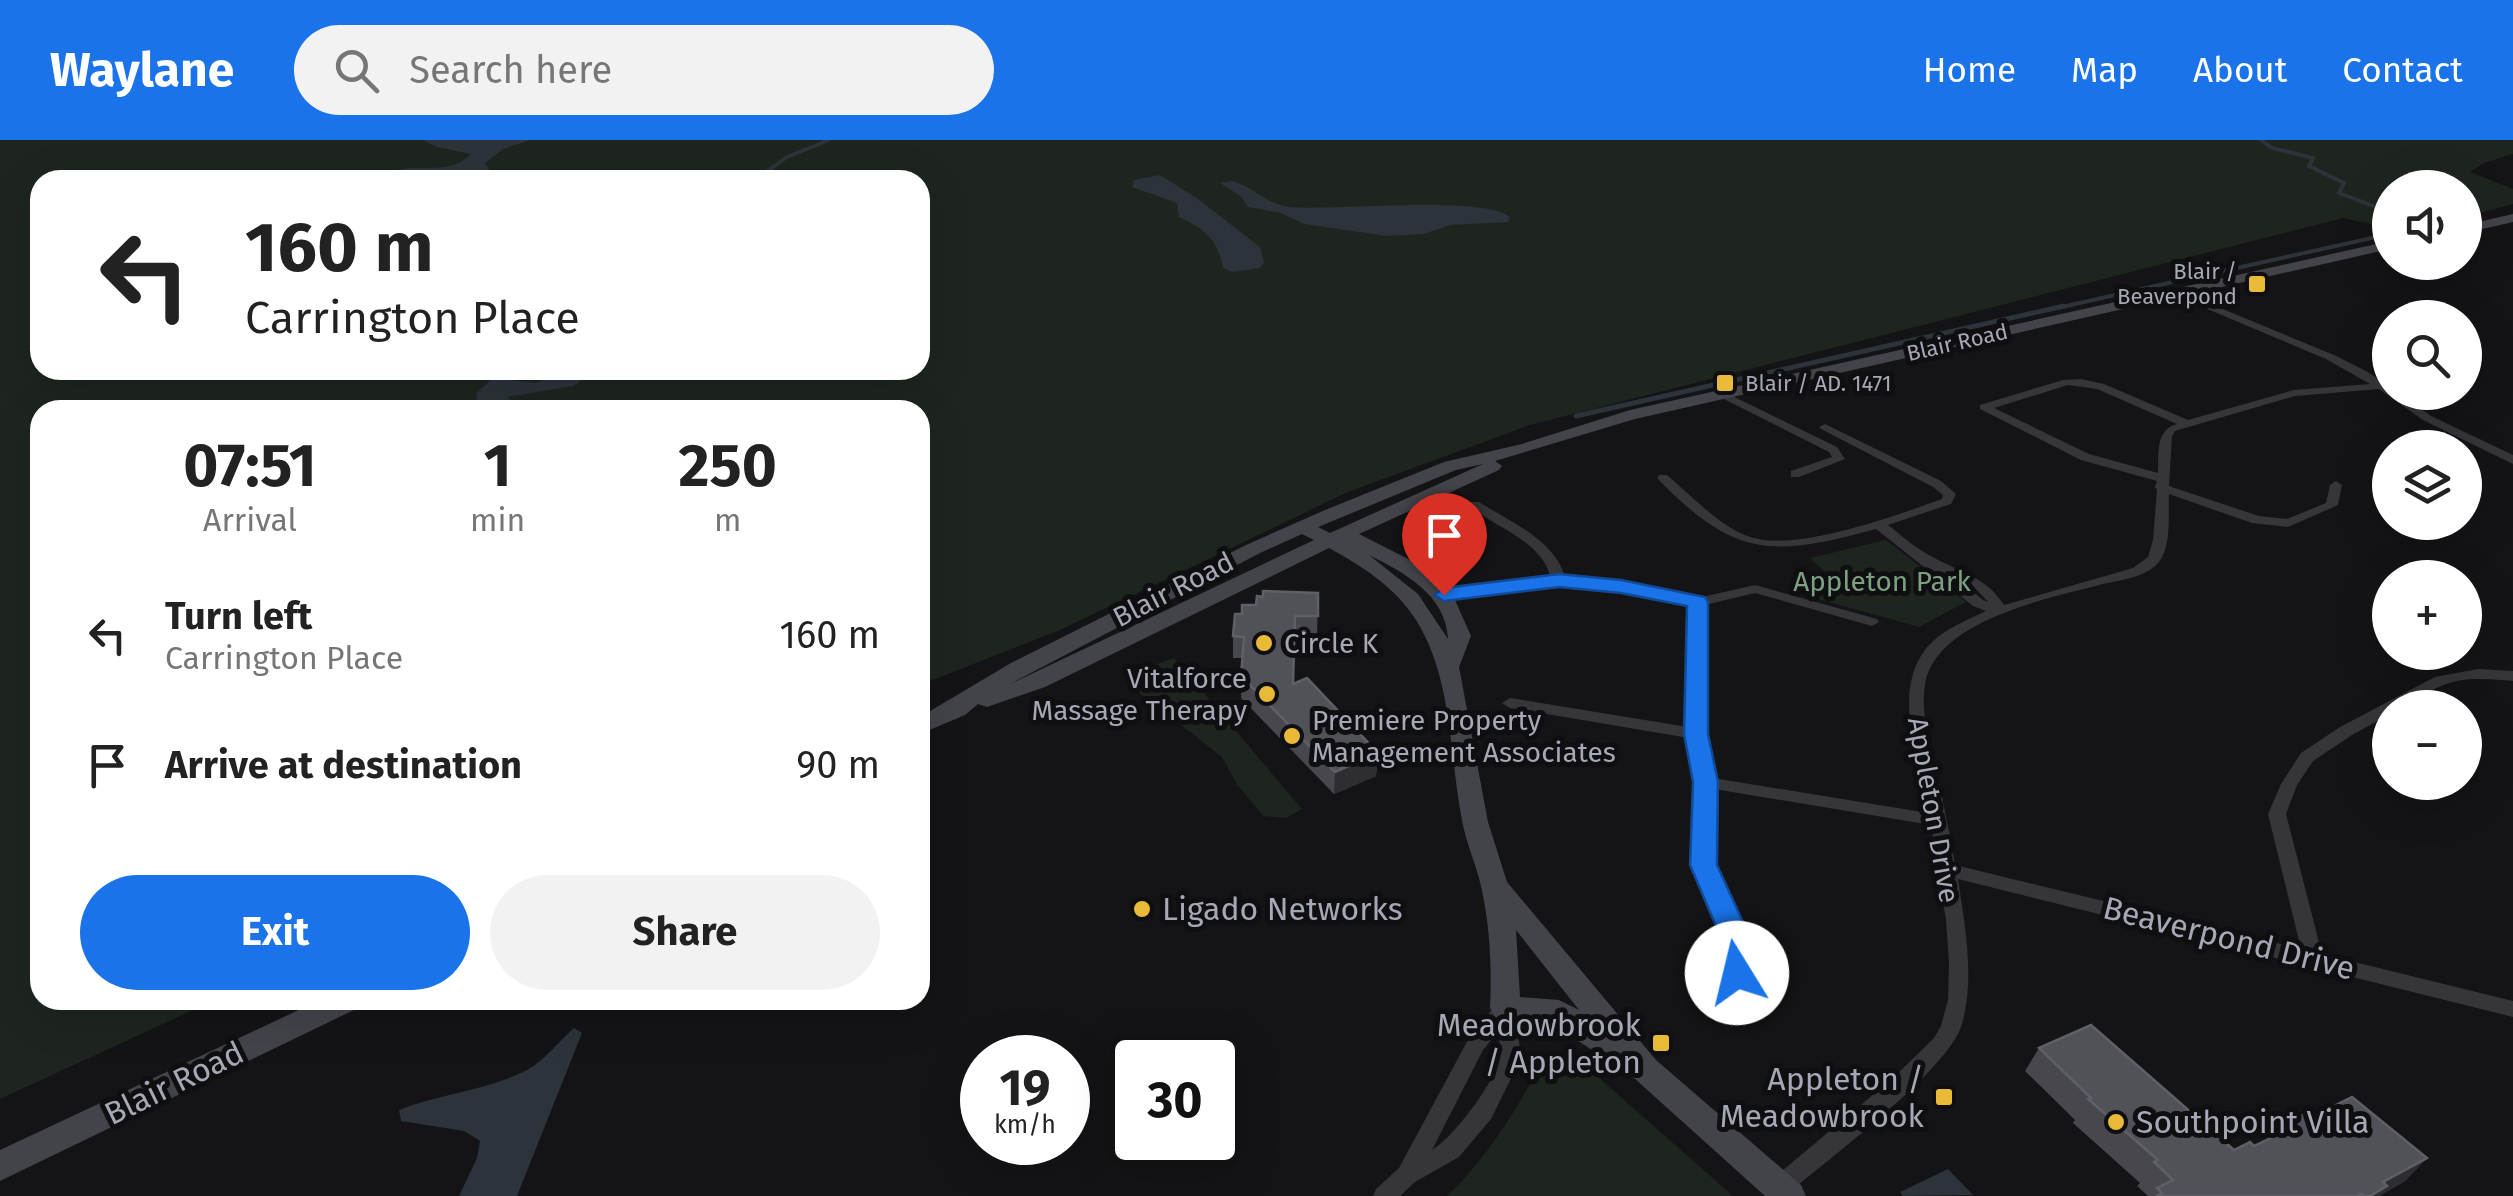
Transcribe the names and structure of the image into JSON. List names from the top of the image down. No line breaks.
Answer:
{"streets":{"main road":["Blair Road"],"street":["Appleton Drive","Beaverpond Drive"]},"crossings":[["Appleton Drive","Beaverpond Drive"]],"parks":["Appleton Park"],"places":{"transit":["Blair / Beaverpond","Blair / AD. 1471","Meadowbrook / Appleton","Appleton / Meadowbrook"],"other":["Circle K","Vitalforce Massage Therapy","Premiere Property Management Associates","Ligado Networks","Southpoint Villa"]},"page":{"header":"Waylane","search":"Search here","nav":["Home","Map","About","Contact"],"map_buttons":["+","−"],"turn":["160 m","Carrington Place"],"eta":["07:51","Arrival","1","min","250","m"],"list":[{"name":"Turn left","note":"Carrington Place","value":"160 m"},{"name":"Arrive at destination","value":"90 m"}],"buttons":["Exit","Share"],"speed":"19 km/h","limit":"30"}}
